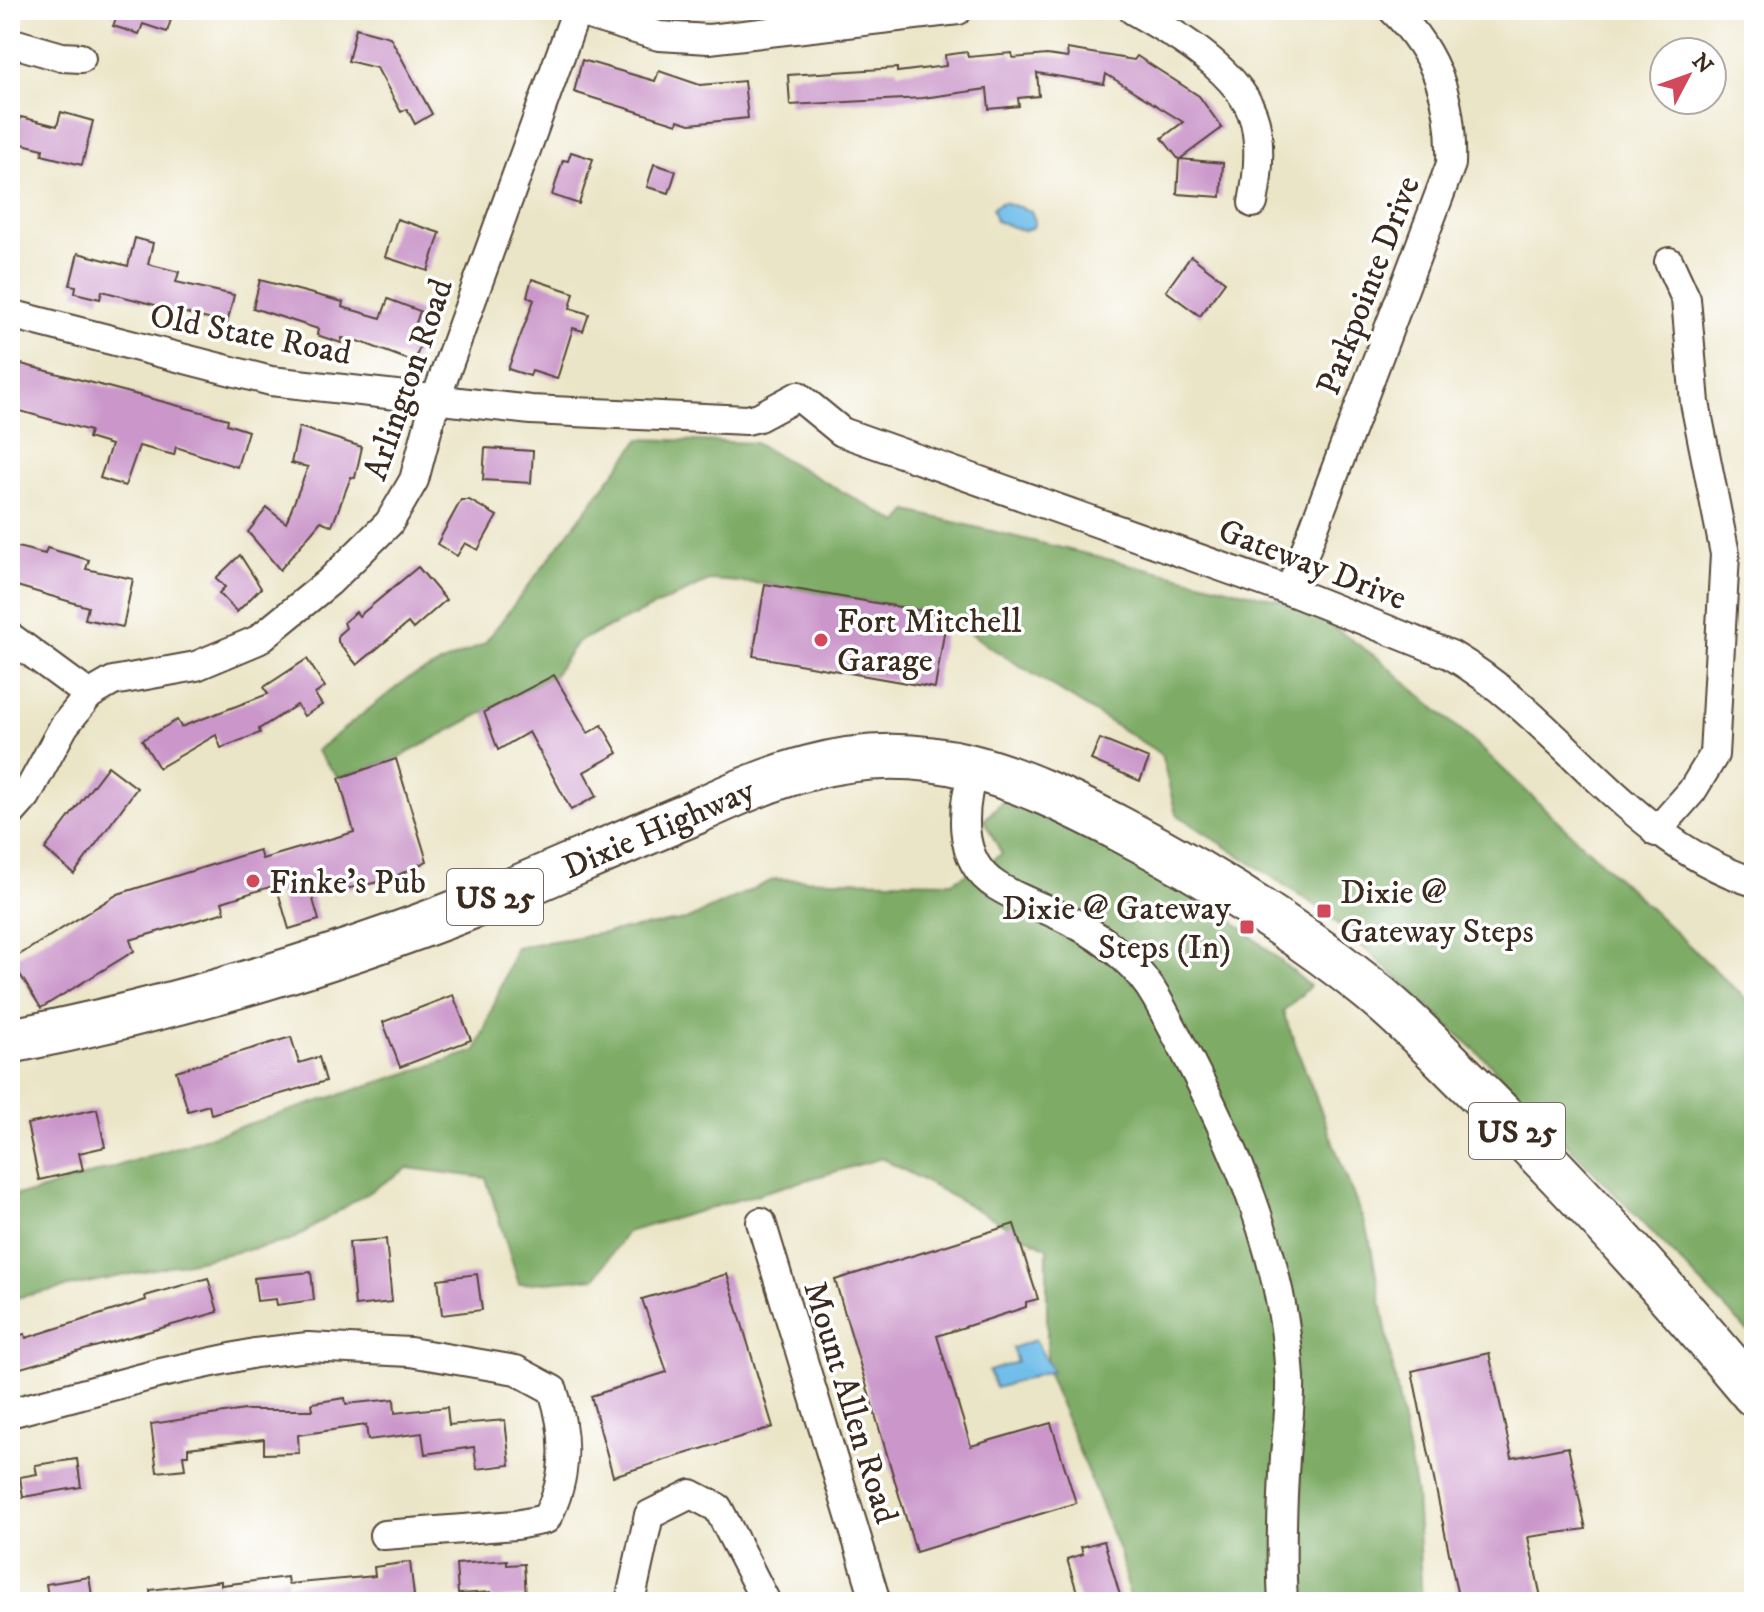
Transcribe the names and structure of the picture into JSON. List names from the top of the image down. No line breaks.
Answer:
{"streets":{"main road":["Dixie Highway","US 25"],"street":["Parkpointe Drive","Old State Road","Arlington Road","Gateway Drive","Mount Allen Road"]},"crossings":[["Parkpointe Drive","Gateway Drive"],["Old State Road","Arlington Road"],["Old State Road","Gateway Drive"]],"places":{"other":["Fort Mitchell Garage","Finke's Pub"],"transit":["Dixie @ Gateway Steps","Dixie @ Gateway Steps (In)"]},"north":"top right"}
